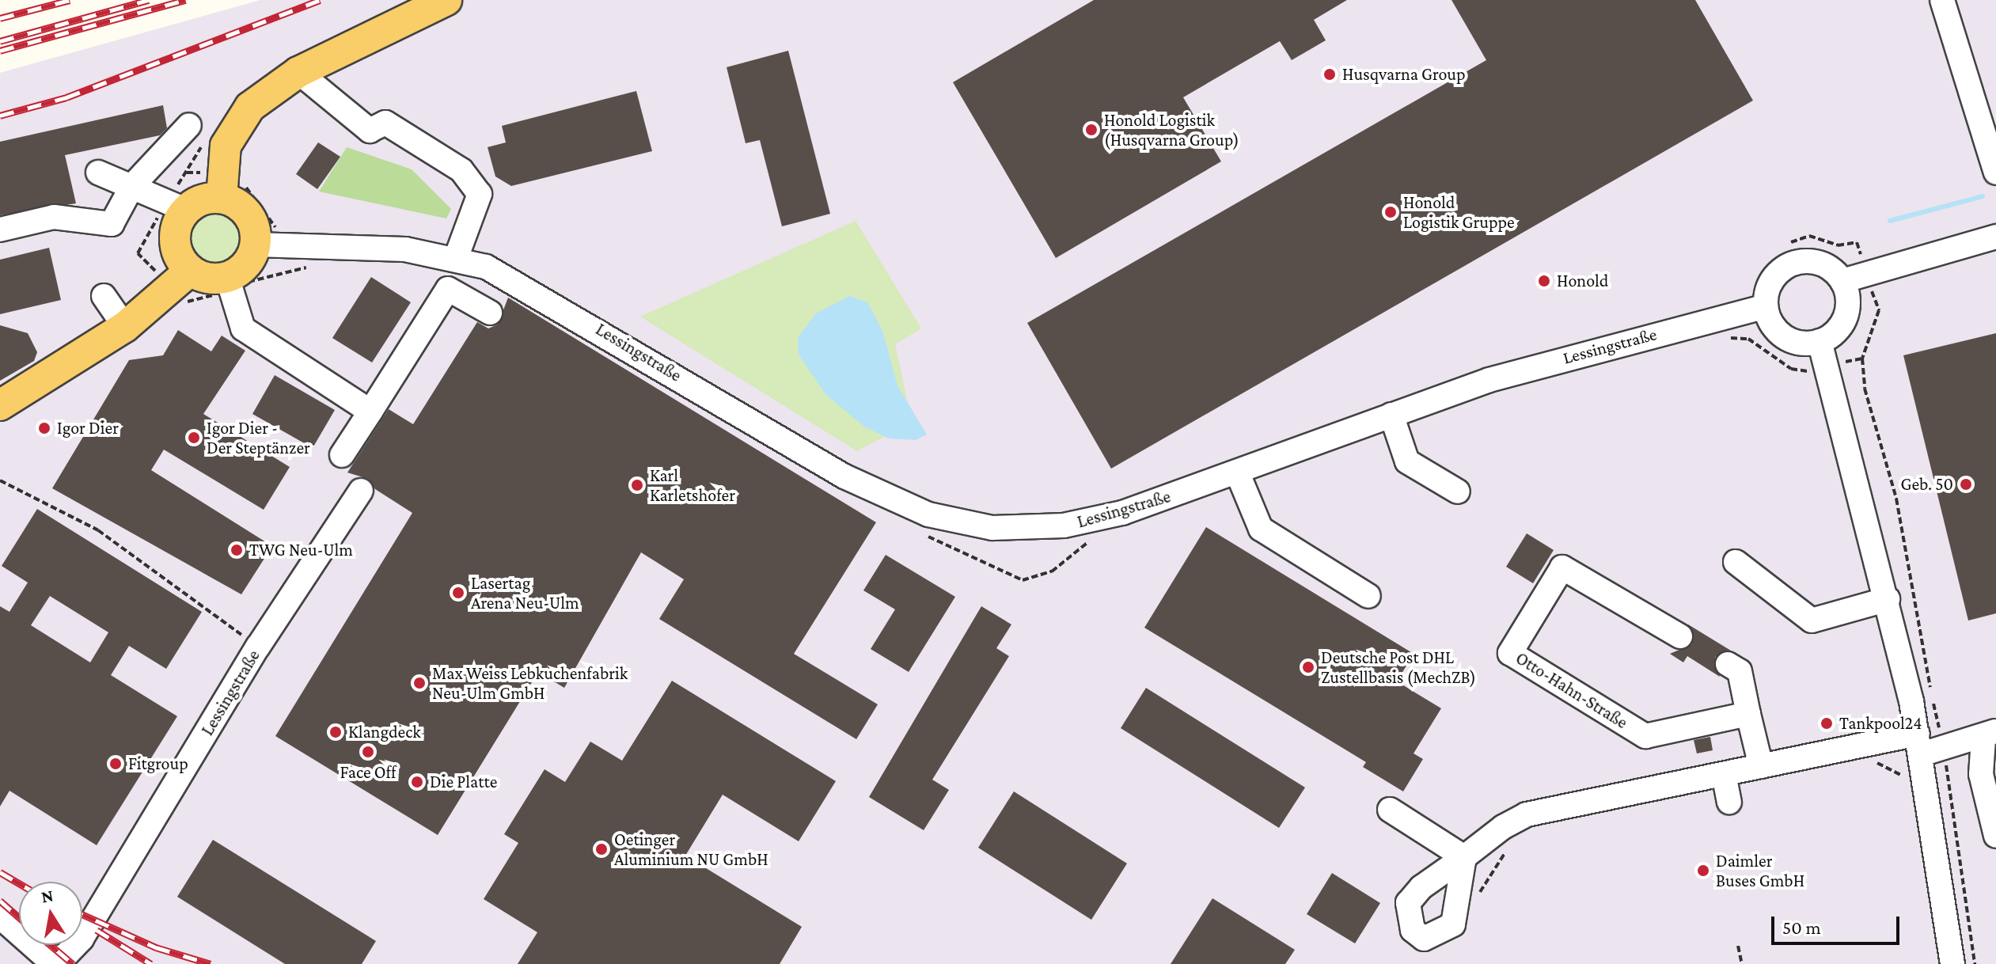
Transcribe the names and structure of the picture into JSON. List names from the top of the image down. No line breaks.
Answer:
{"streets":{"street":["Lessingstraße","Otto-Hahn-Straße"]},"places":["Husqvarna Group","Honold Logistik (Husqvarna Group)","Honold Logistik Gruppe","Honold","Igor Dier","Igor Dier - Der Steptänzer","Geb. 50","Karl Karletshofer","TWG Neu-Ulm","Lasertag Arena Neu-Ulm","Deutsche Post DHL Zustellbasis (MechZB)","Max Weiss Lebkuchenfabrik Neu-Ulm GmbH","Tankpool24","Klangdeck","Face Off","Fitgroup","Die Platte","Oetinger Aluminium NU GmbH","Daimler Buses GmbH"],"scale_bar":"50 m","north":"top"}
